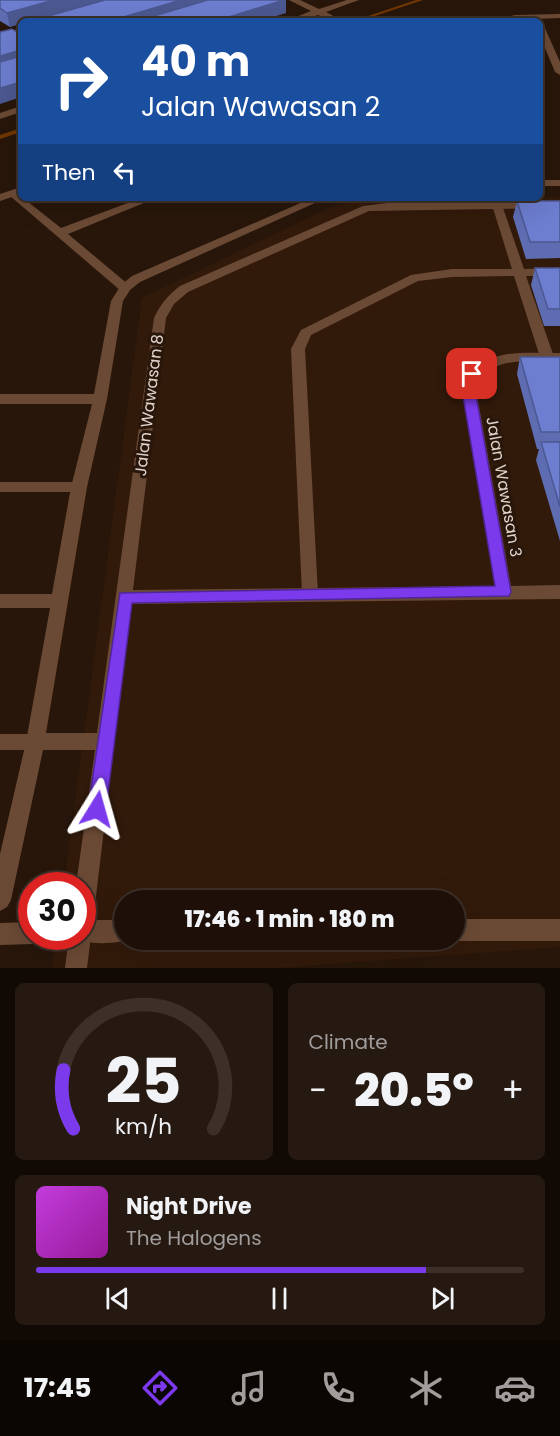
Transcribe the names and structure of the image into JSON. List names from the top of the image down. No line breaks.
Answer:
{"streets":{"street":["Jalan Wawasan 8","Jalan Wawasan 3"]},"page":{"turn":["40 m","Jalan Wawasan 2"],"then":"Then","limit":"30","trip":"17:46 · 1 min · 180 m","tile":"Climate","heat":["−","20.5°","+"],"song":["Night Drive","The Halogens"],"tabs":"17:45","gauge":["25","km/h"]}}
